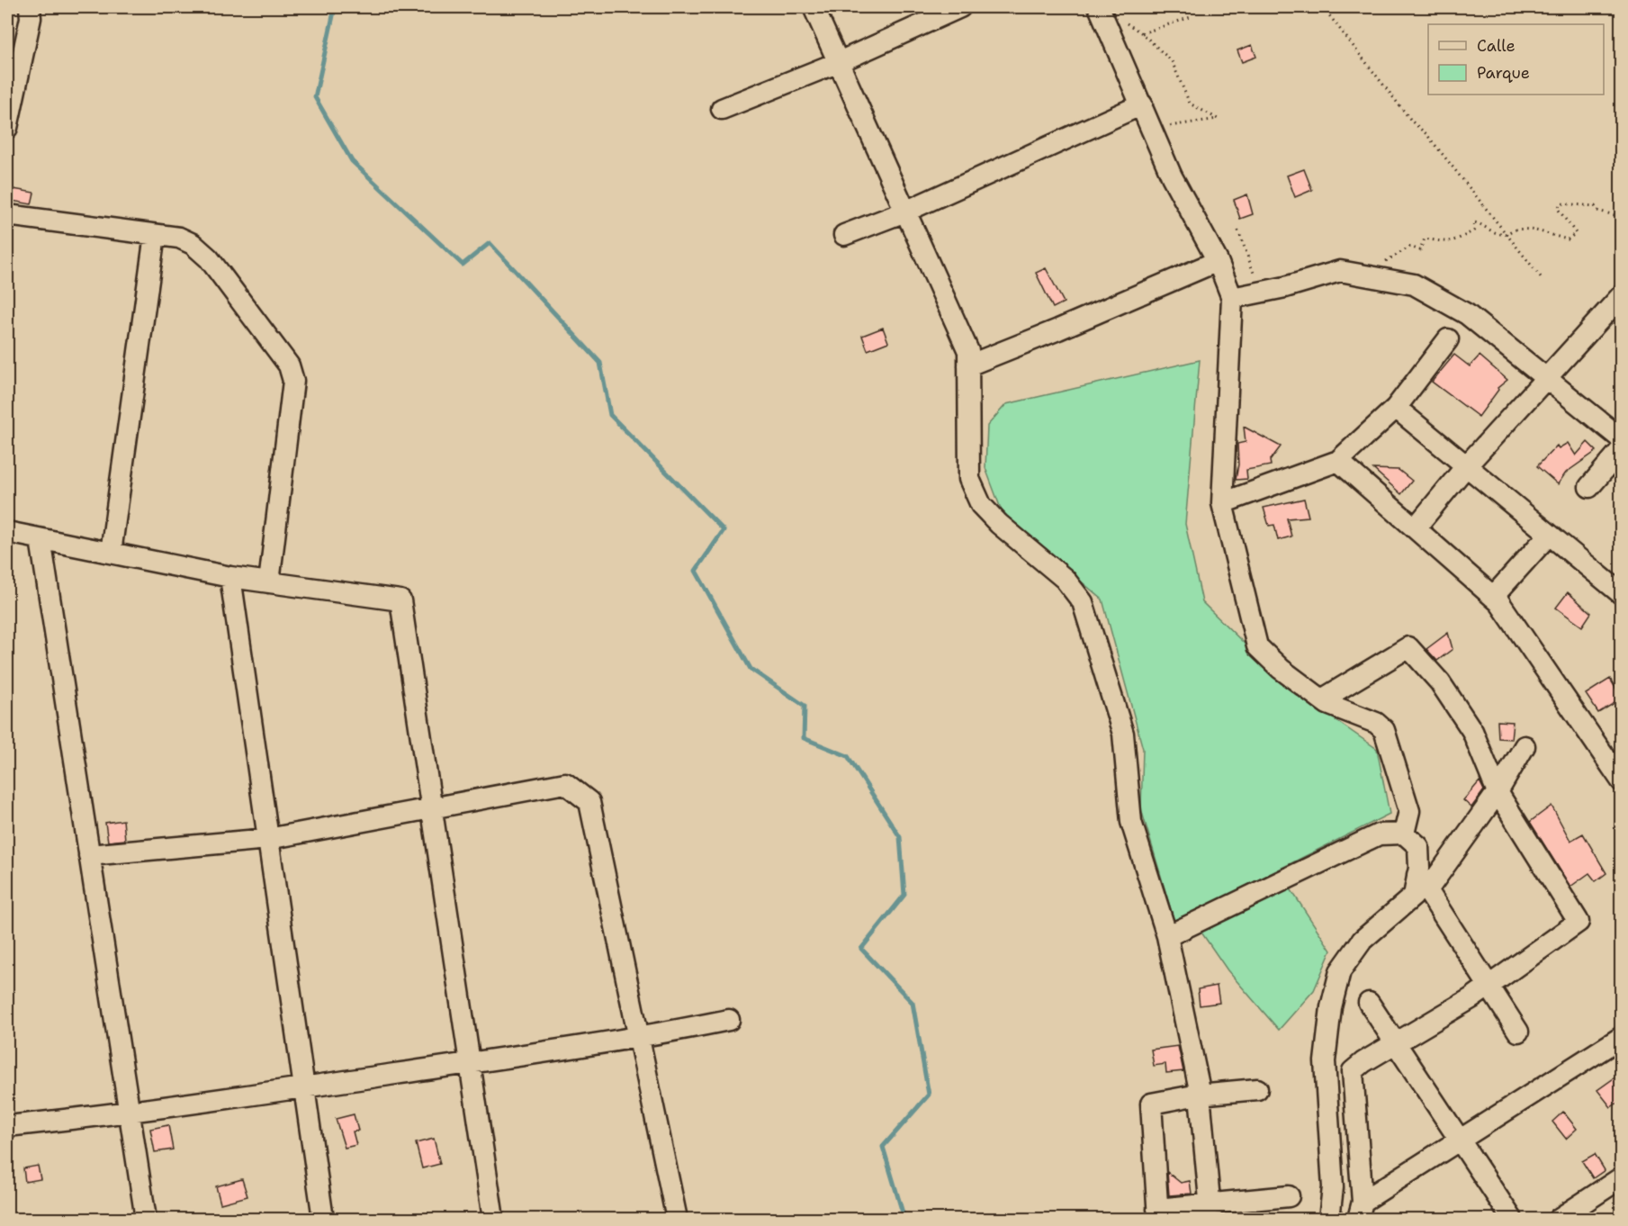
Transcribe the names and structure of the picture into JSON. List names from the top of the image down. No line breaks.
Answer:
{"legend":["Calle","Parque"]}
